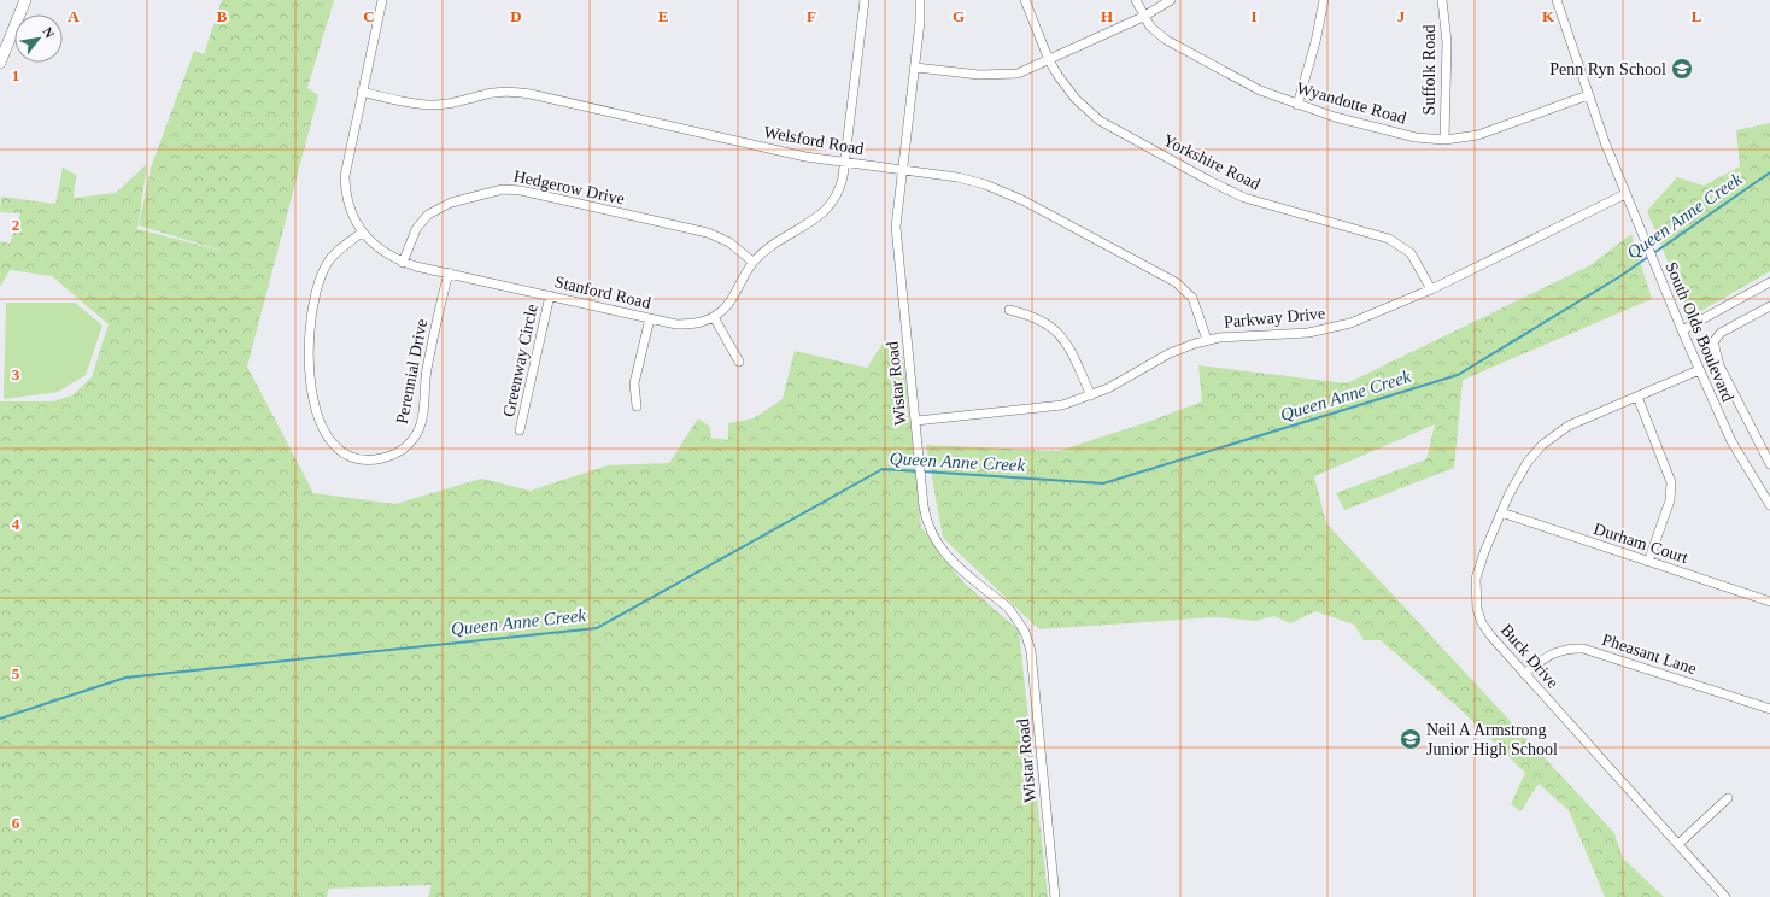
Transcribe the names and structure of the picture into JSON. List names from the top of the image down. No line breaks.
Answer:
{"streets":{"street":["Suffolk Road","Wyandotte Road","Welsford Road","Yorkshire Road","Hedgerow Drive","Stanford Road","Parkway Drive","South Olds Boulevard","Greenway Circle","Perennial Drive","Wistar Road","Durham Court","Pheasant Lane","Buck Drive"]},"crossings":[["Suffolk Road","Wyandotte Road"],["Wyandotte Road","South Olds Boulevard"],["Welsford Road","Stanford Road"],["Welsford Road","Parkway Drive"],["Welsford Road","Wistar Road"],["Yorkshire Road","Parkway Drive"],["Hedgerow Drive","Stanford Road"],["Stanford Road","Greenway Circle"],["Stanford Road","Perennial Drive"],["Parkway Drive","South Olds Boulevard"],["Parkway Drive","Wistar Road"],["South Olds Boulevard","Buck Drive"],["Durham Court","Buck Drive"],["Pheasant Lane","Buck Drive"]],"water":["Queen Anne Creek"],"places":{"school or university":["Penn Ryn School","Neil A Armstrong Junior High School"]},"north":"top right","grid":{"columns":["A","B","C","D","E","F","G","H","I","J","K","L"],"rows":["1","2","3","4","5","6"]}}
